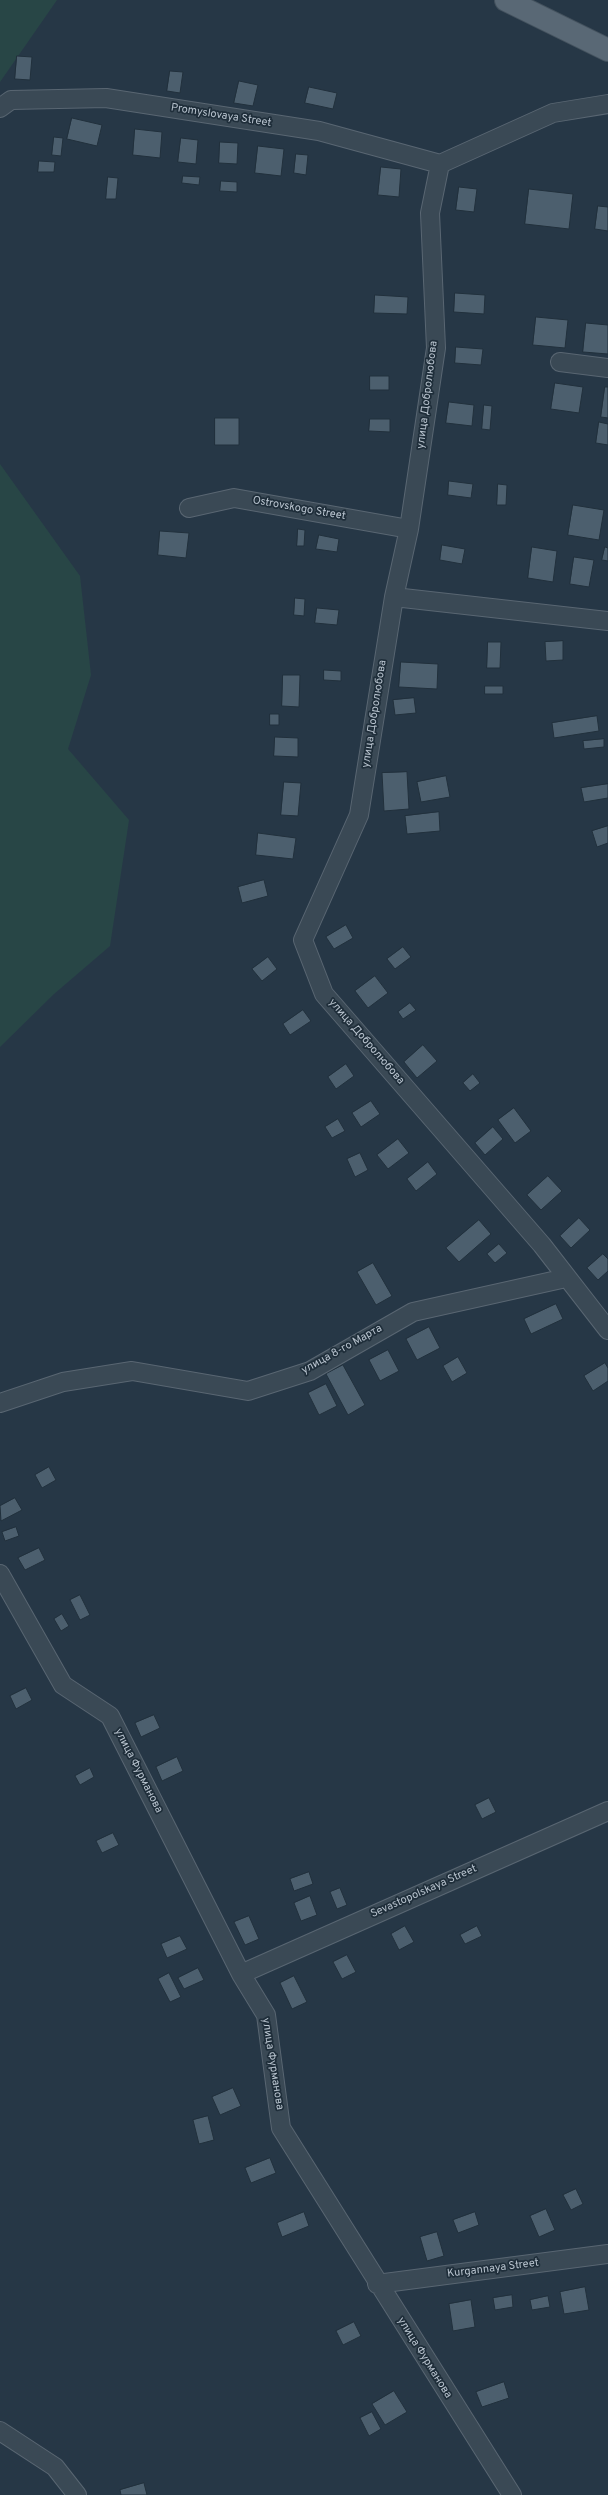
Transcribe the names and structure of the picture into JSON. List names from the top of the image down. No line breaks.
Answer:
{"streets":{"street":["Promyslovaya Street","улица Добролюбова","Ostrovskogo Street","улица 8-го Марта","улица Фурманова","Sevastopolskaya Street","Kurgannaya Street"]},"crossings":[["Promyslovaya Street","улица Добролюбова"],["улица Добролюбова","Ostrovskogo Street"],["улица Добролюбова","улица 8-го Марта"],["улица Фурманова","Sevastopolskaya Street"],["улица Фурманова","Kurgannaya Street"]]}
